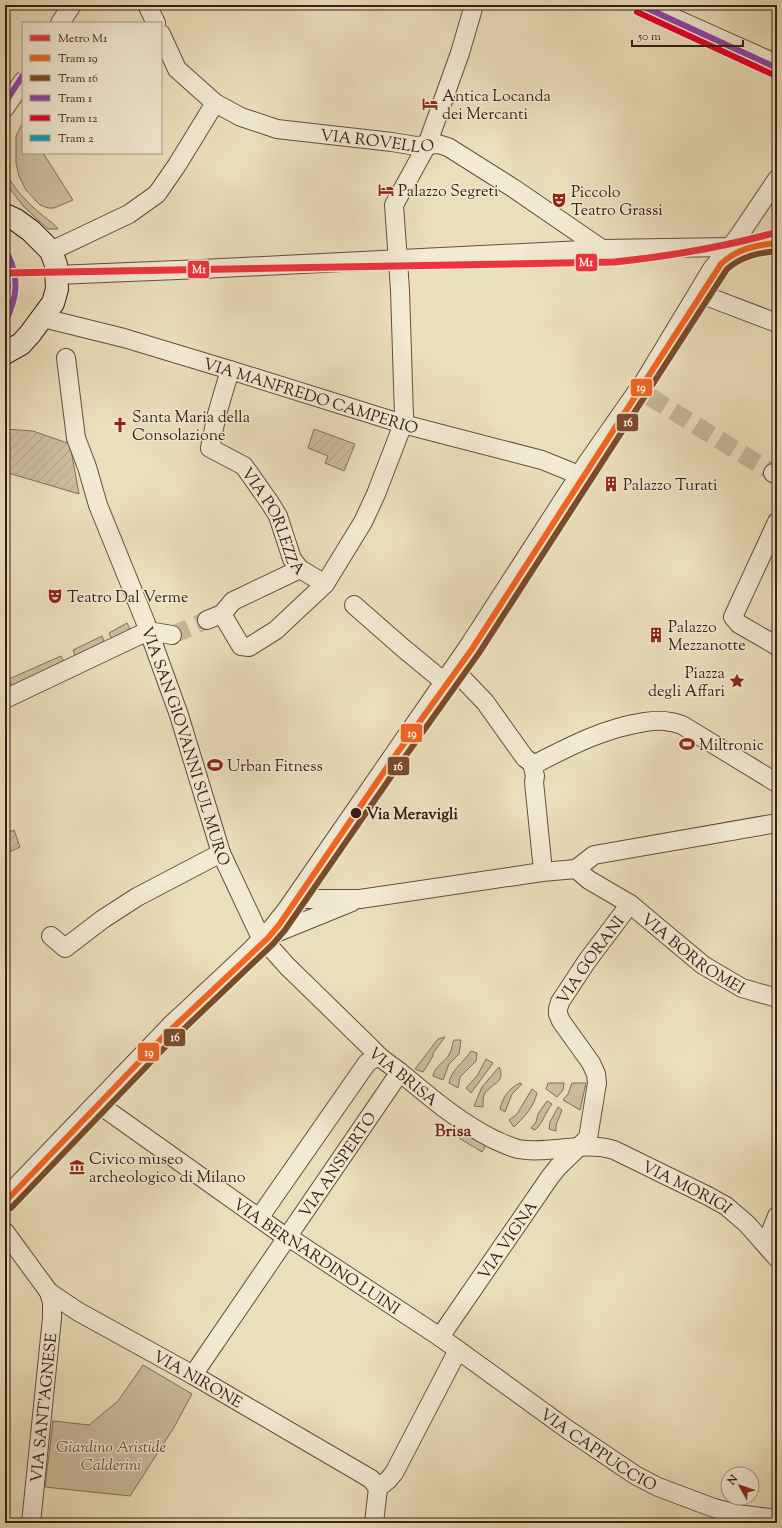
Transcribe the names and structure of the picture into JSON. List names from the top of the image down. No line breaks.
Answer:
{"streets":{"street":["VIA ROVELLO","VIA MANFREDO CAMPERIO","VIA PORLEZZA","VIA SAN GIOVANNI SUL MURO","VIA BORROMEI","VIA GORANI","VIA BRISA","VIA ANSPERTO","VIA MORIGI","VIA VIGNA","VIA BERNARDINO LUINI","VIA NIRONE","VIA SANT'AGNESE","VIA CAPPUCCIO"]},"crossings":[["VIA MANFREDO CAMPERIO","VIA PORLEZZA"],["VIA SAN GIOVANNI SUL MURO","VIA BRISA"],["VIA BORROMEI","VIA GORANI"],["VIA GORANI","VIA BRISA"],["VIA GORANI","VIA MORIGI"],["VIA GORANI","VIA VIGNA"],["VIA BRISA","VIA ANSPERTO"],["VIA BRISA","VIA MORIGI"],["VIA BRISA","VIA VIGNA"],["VIA ANSPERTO","VIA BERNARDINO LUINI"],["VIA ANSPERTO","VIA NIRONE"],["VIA MORIGI","VIA VIGNA"],["VIA VIGNA","VIA BERNARDINO LUINI"],["VIA VIGNA","VIA CAPPUCCIO"],["VIA BERNARDINO LUINI","VIA CAPPUCCIO"],["VIA NIRONE","VIA SANT'AGNESE"]],"districts":["Brisa"],"parks":["Giardino Aristide Calderini"],"places":{"hotel":["Antica Locanda dei Mercanti","Palazzo Segreti"],"theatre":["Piccolo Teatro Grassi","Teatro Dal Verme"],"church":["Santa Maria della Consolazione"],"building":["Palazzo Turati","Palazzo Mezzanotte"],"place":["Piazza degli Affari"],"sports":["Miltronic","Urban Fitness"],"other":["Via Meravigli"],"museum":["Civico museo archeologico di Milano"]},"lines":["tram line 1","tram line 12","metro line M1","tram line 19","tram line 16","tram line 2"],"legend":["Metro M1","Tram 19","Tram 16","Tram 1","Tram 12","Tram 2"],"scale_bar":"50 m","north":"top left"}
